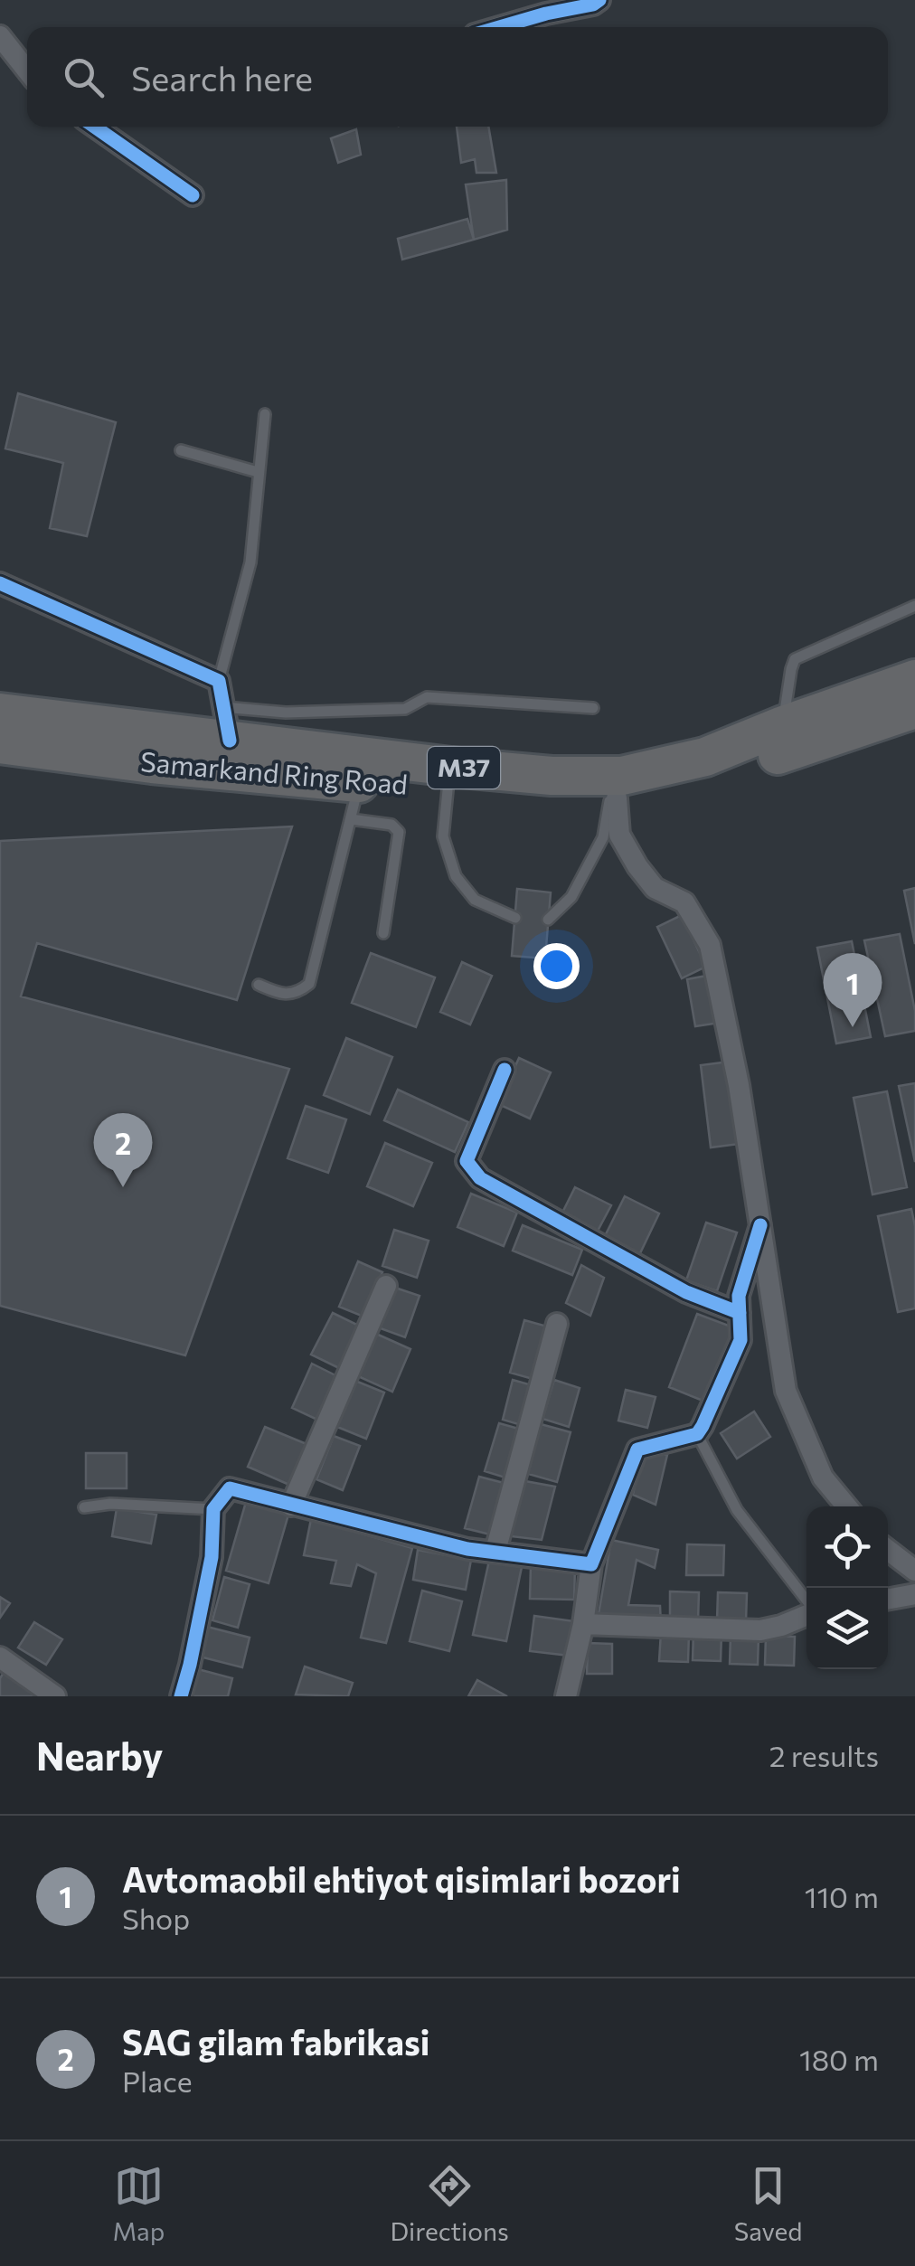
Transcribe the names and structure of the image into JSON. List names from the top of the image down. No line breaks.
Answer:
{"streets":{"highway":["M37","Samarkand Ring Road"]},"page":{"search":"Search here","pins":["1","2"],"heading":["Nearby","2 results"],"list":[{"mark":"1","name":"Avtomaobil ehtiyot qisimlari bozori","note":"Shop","value":"110 m"},{"mark":"2","name":"SAG gilam fabrikasi","note":"Place","value":"180 m"}],"nav":["Map","Directions","Saved"]}}
